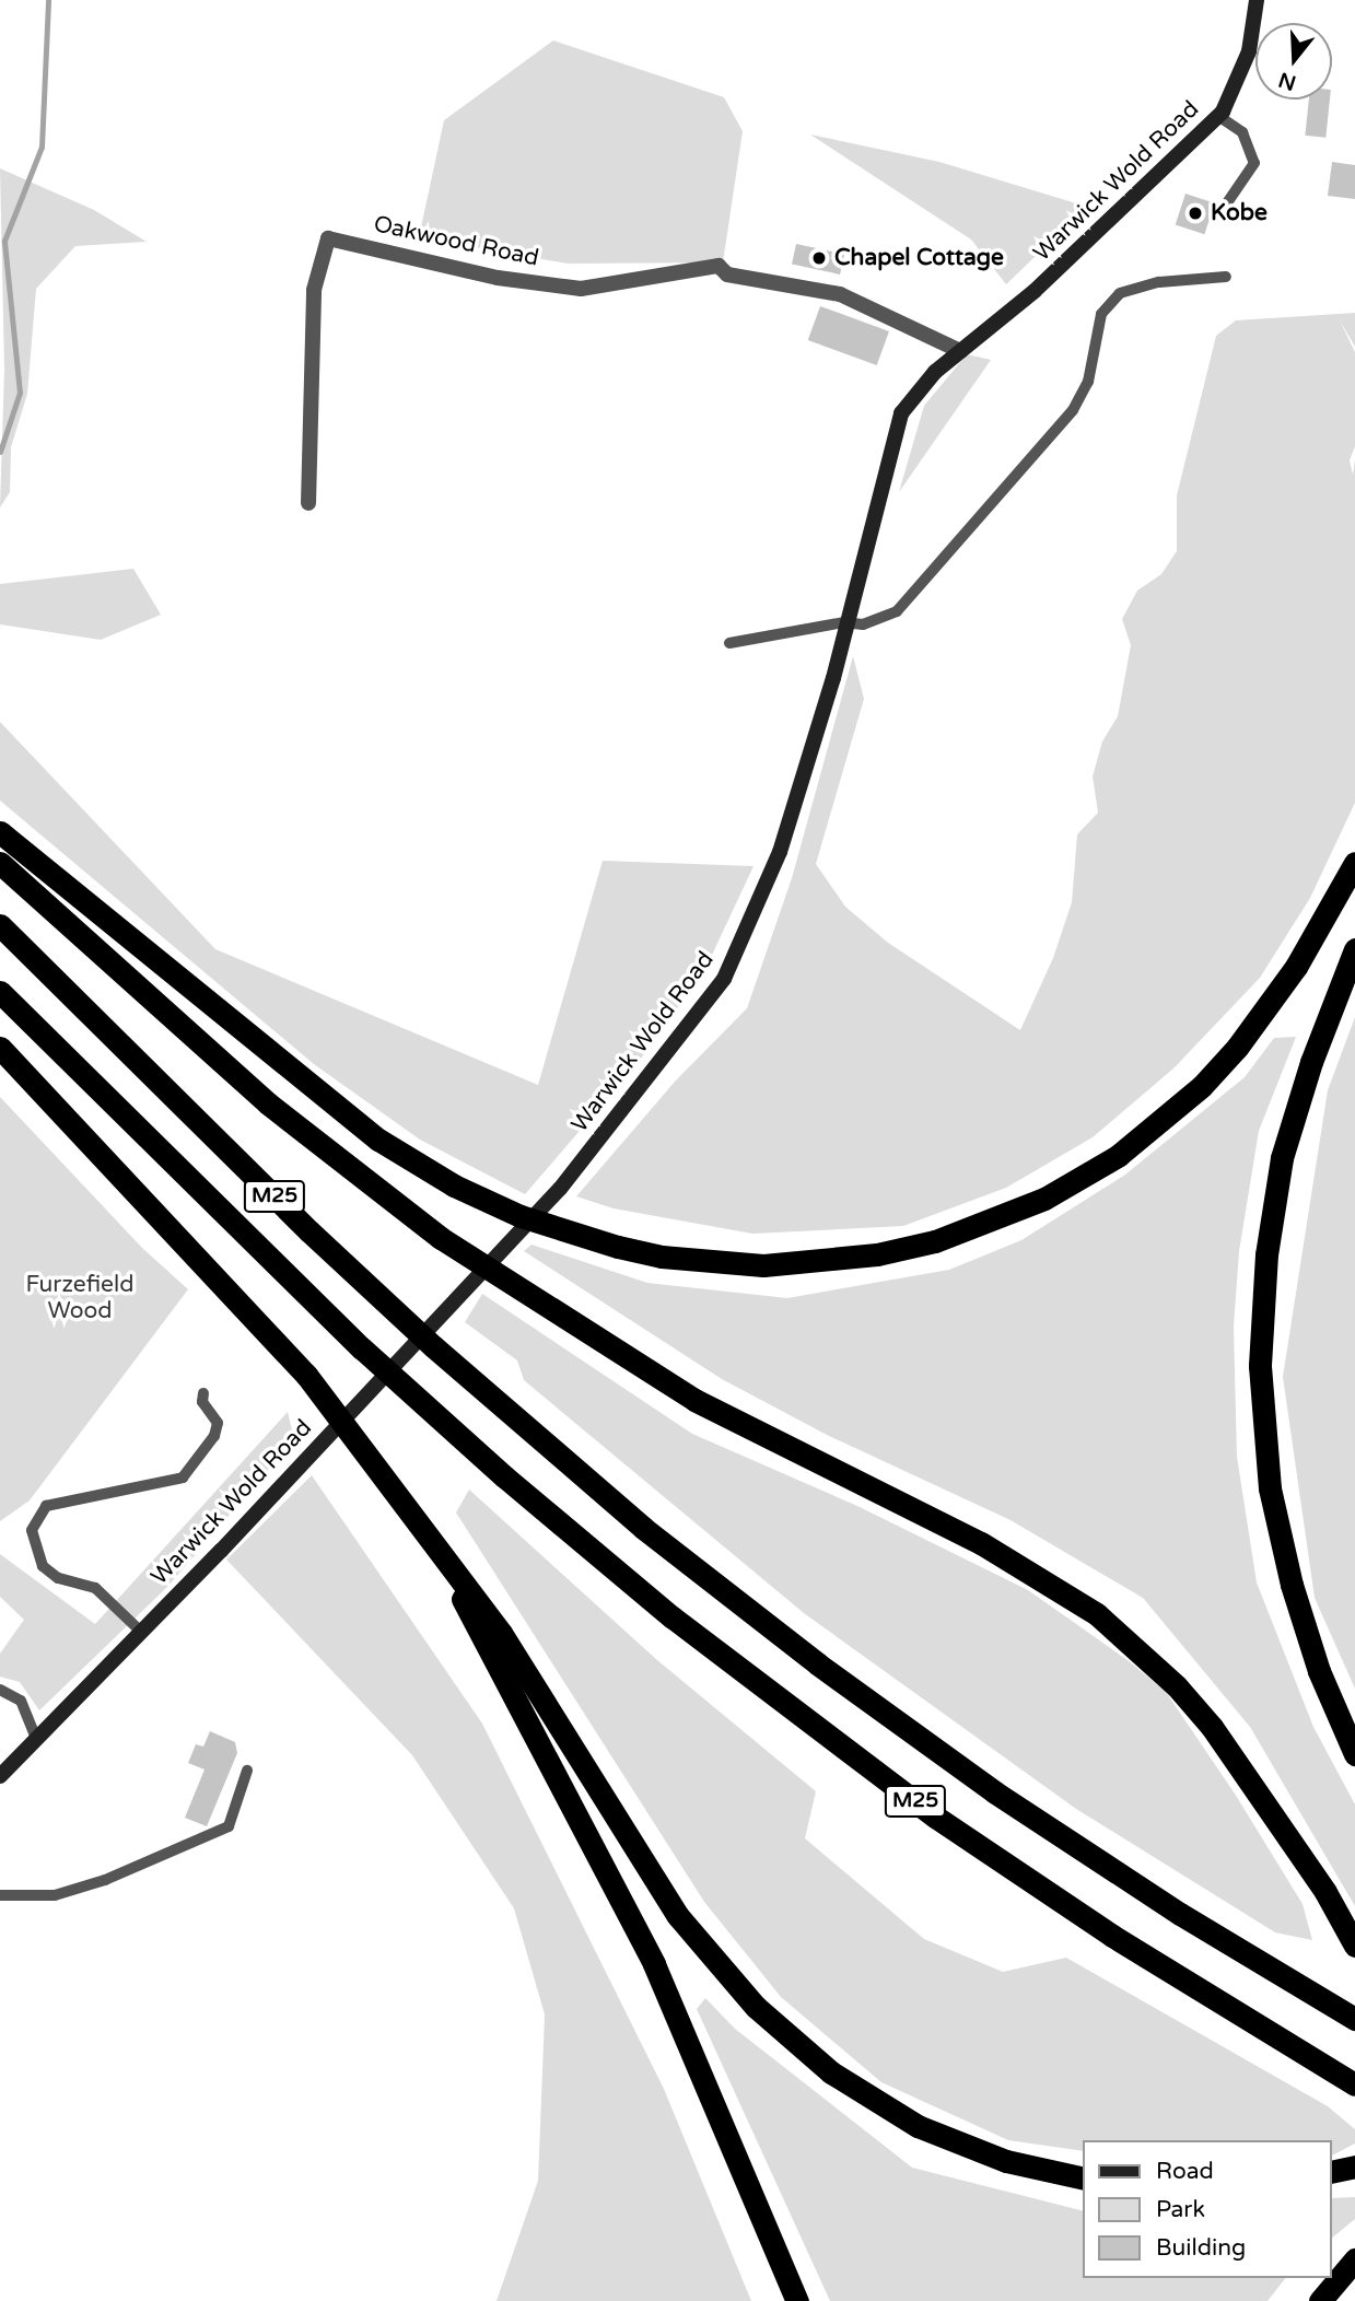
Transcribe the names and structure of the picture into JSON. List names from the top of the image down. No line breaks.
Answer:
{"streets":{"highway":["M25"],"street":["Warwick Wold Road","Oakwood Road"]},"crossings":[["Warwick Wold Road","Oakwood Road"]],"parks":["Furzefield Wood"],"places":["Kobe","Chapel Cottage"],"legend":["Road","Park","Building"],"north":"bottom"}
